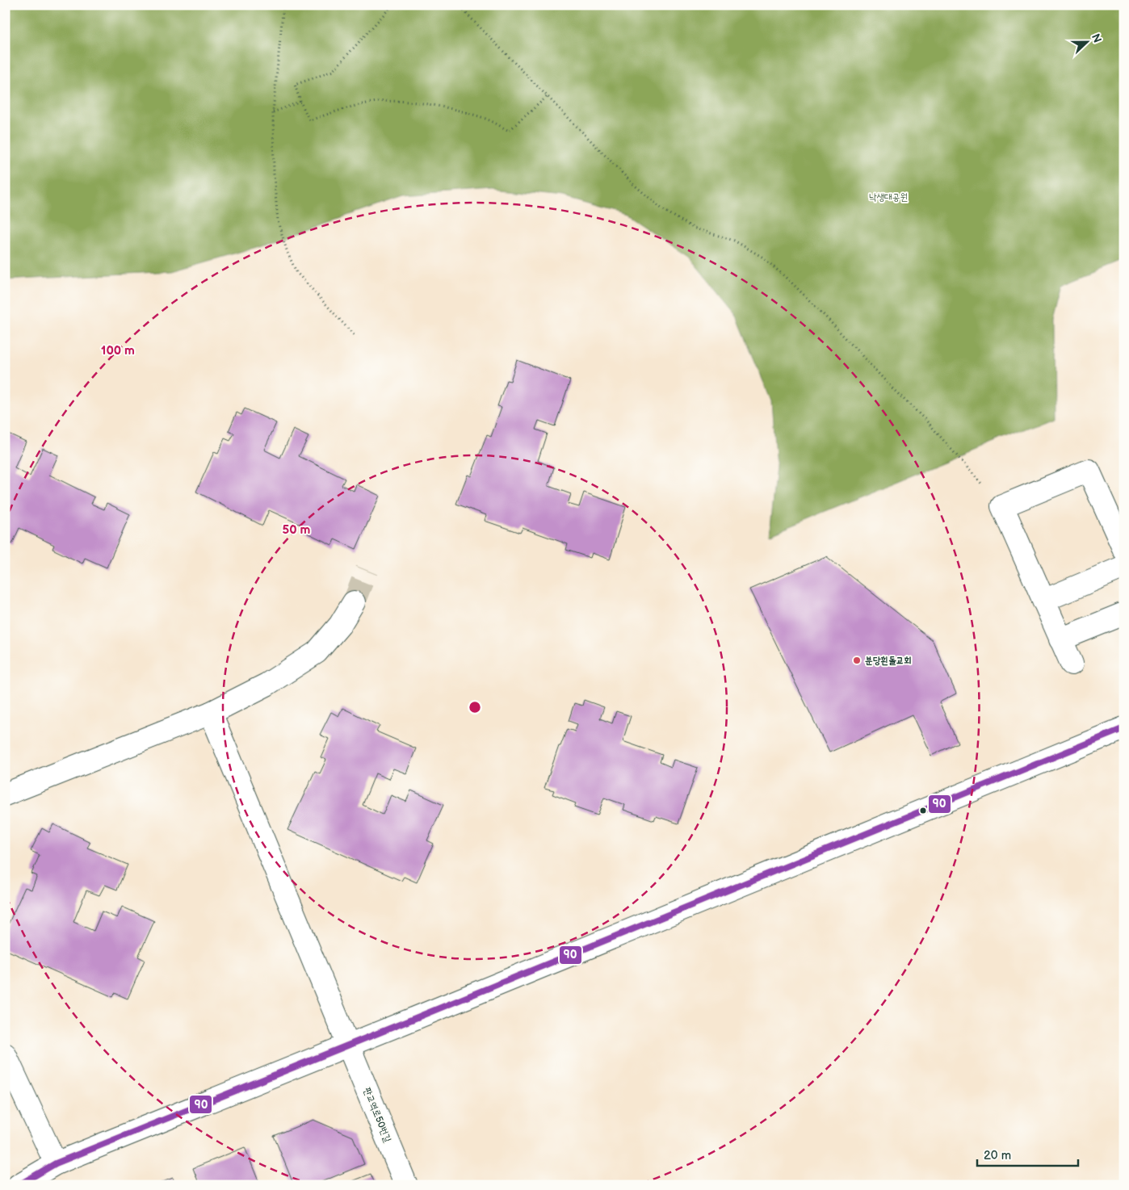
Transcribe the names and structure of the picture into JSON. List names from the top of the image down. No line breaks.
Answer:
{"streets":{"street":["판교역로50번길"]},"parks":["낙생대공원"],"places":["분당흰돌교회"],"lines":["transit line 90"],"scale_bar":"20 m","north":"right","rings":["100 m","50 m"]}
